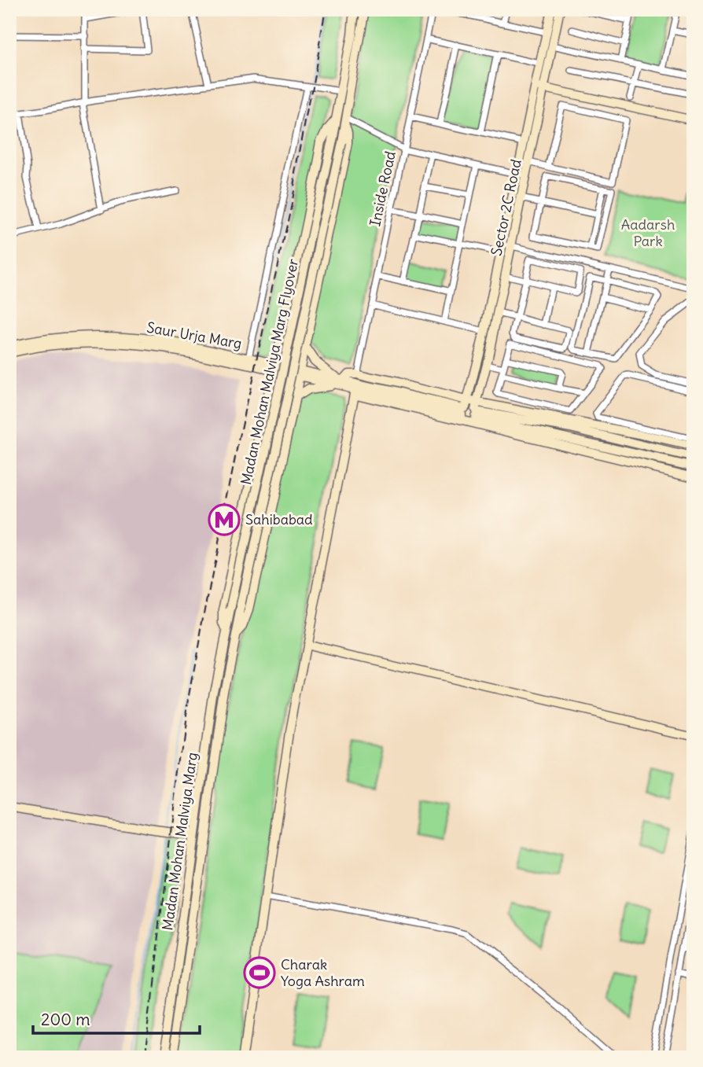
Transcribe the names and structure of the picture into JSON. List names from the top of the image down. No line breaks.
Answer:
{"streets":{"main road":["Sector 2C Road","Saur Urja Marg","Madan Mohan Malviya Marg Flyover","Madan Mohan Malviya Marg"],"street":["Inside Road"]},"crossings":[["Madan Mohan Malviya Marg Flyover","Madan Mohan Malviya Marg"]],"parks":["Aadarsh Park"],"places":{"metro station":["Sahibabad"],"sports":["Charak Yoga Ashram"]},"scale_bar":"200 m"}
